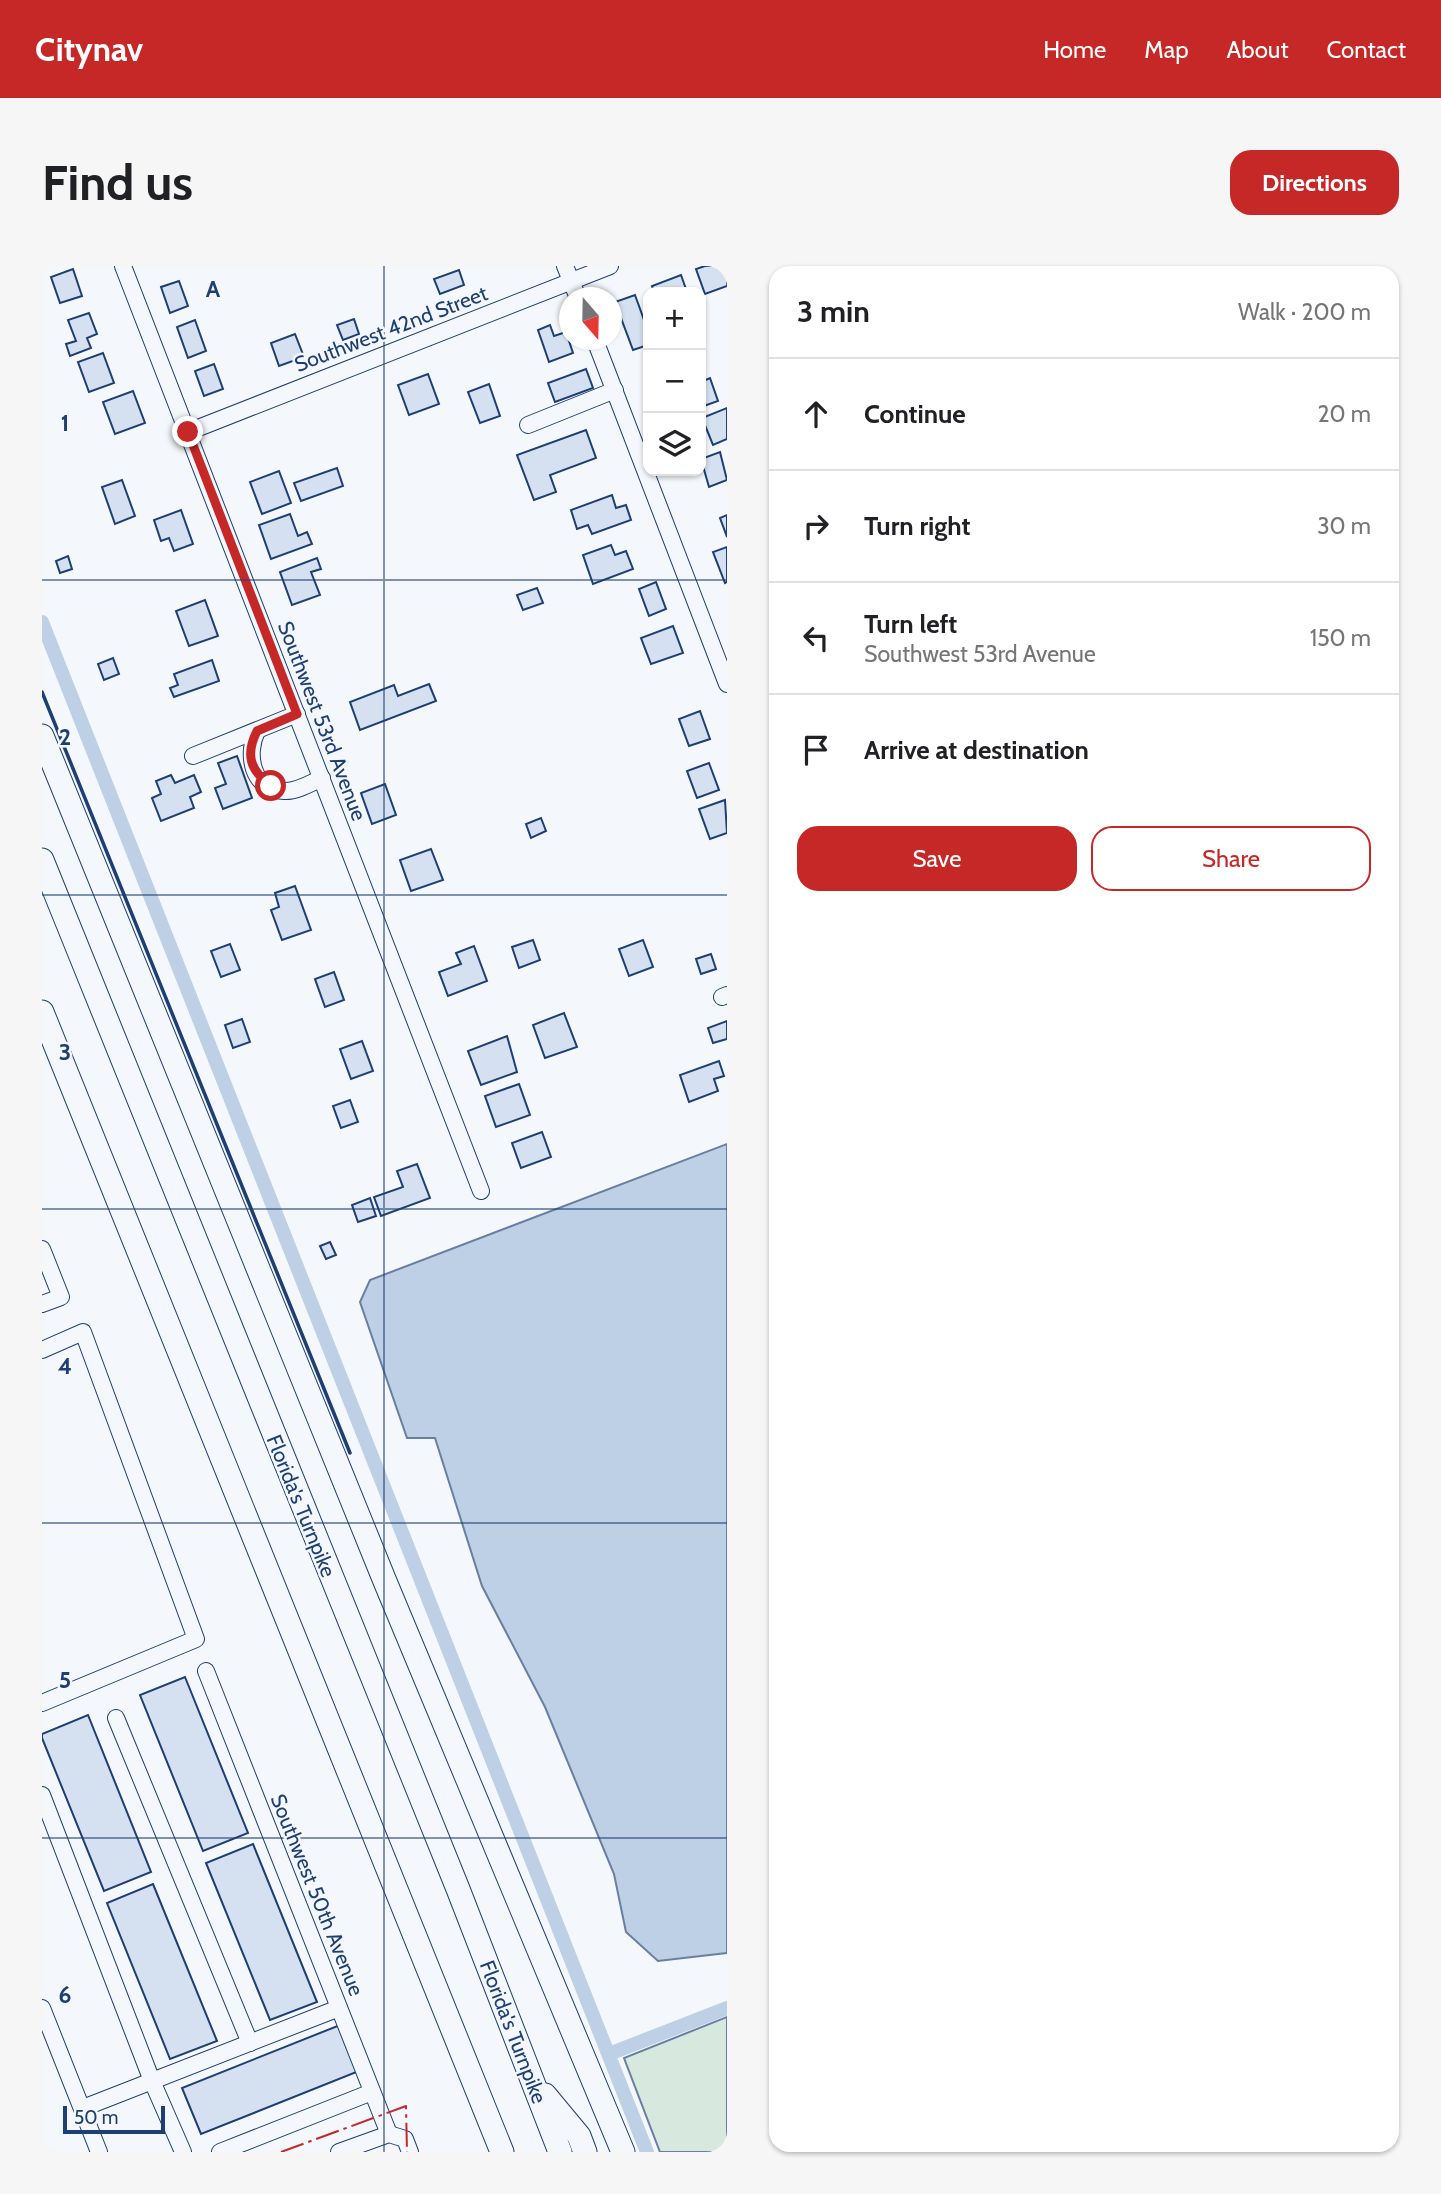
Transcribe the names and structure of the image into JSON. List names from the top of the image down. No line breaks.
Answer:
{"streets":{"highway":["Florida's Turnpike"],"street":["Southwest 42nd Street","Southwest 53rd Avenue","Southwest 50th Avenue"]},"crossings":[["Southwest 42nd Street","Southwest 53rd Avenue"]],"scale_bar":"50 m","north":"bottom","page":{"header":"Citynav","nav":["Home","Map","About","Contact"],"buttons":["Directions",["Save","Share"]],"title":"Find us","heading":["3 min","Walk · 200 m"],"map_buttons":["+","−"],"list":[["Continue","20 m"],["Turn right","30 m"],["Turn left","Southwest 53rd Avenue","150 m"],"Arrive at destination"],"scale":"50 m"},"grid":{"columns":["A"],"rows":["1","2","3","4","5","6"]}}
